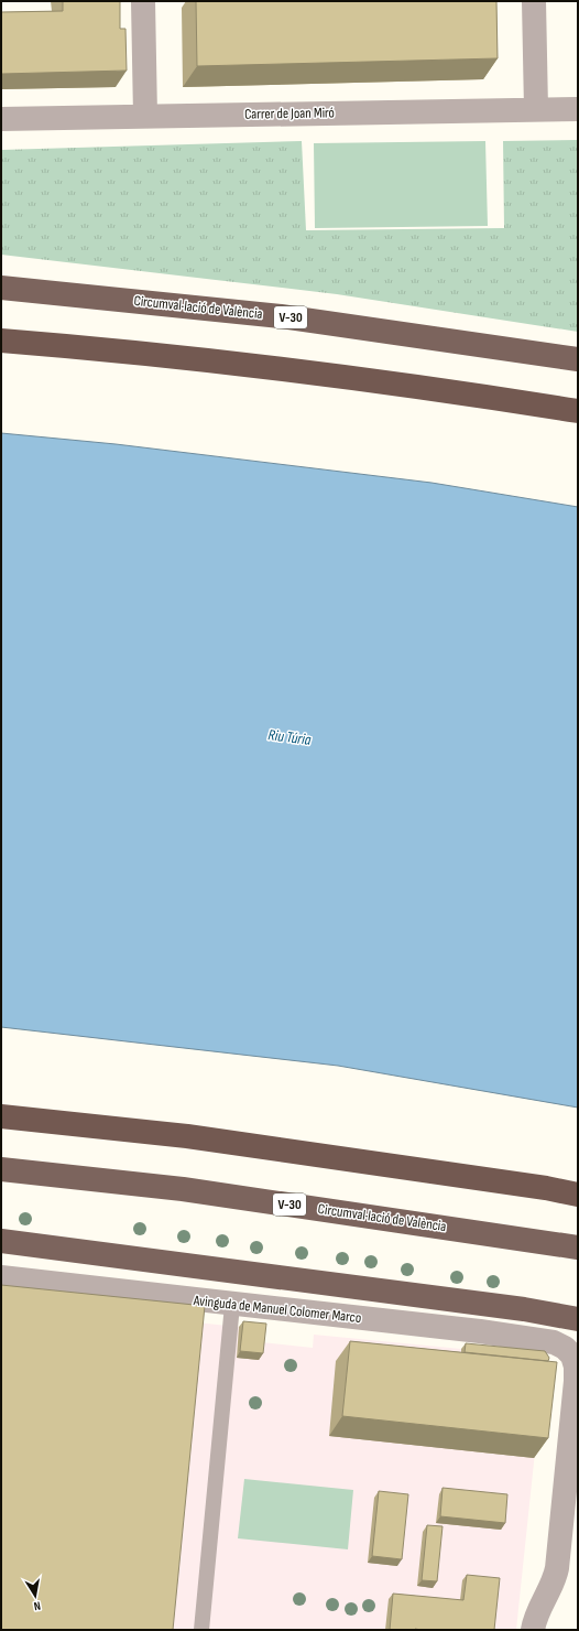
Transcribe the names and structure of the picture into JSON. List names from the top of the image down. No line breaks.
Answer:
{"streets":{"highway":["Circumval·lació de València","V-30"],"street":["Carrer de Joan Miró","Avinguda de Manuel Colomer Marco"]},"water":["Riu Túria"],"north":"bottom"}
